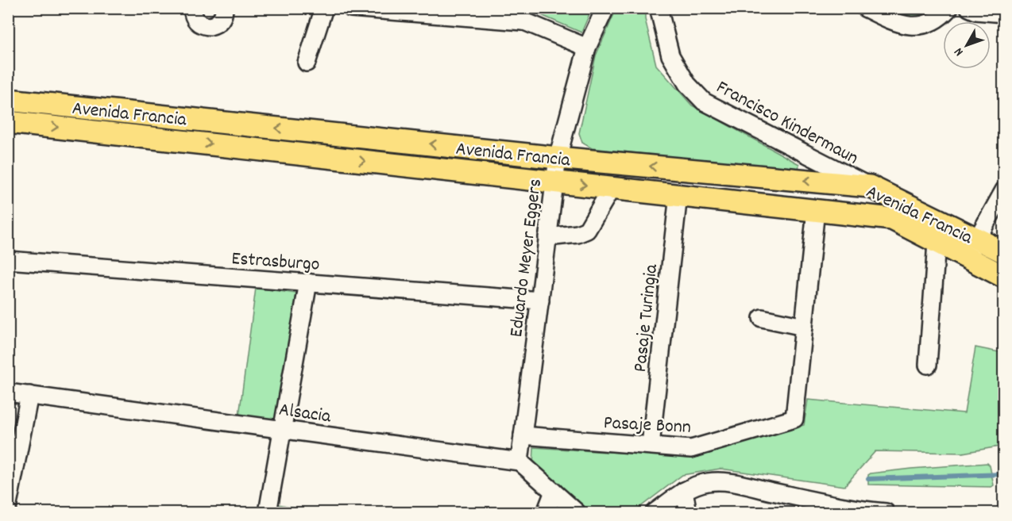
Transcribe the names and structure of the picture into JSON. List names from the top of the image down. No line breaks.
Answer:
{"streets":{"main road":["Avenida Francia"],"street":["Francisco Kindermaun","Eduardo Meyer Eggers","Estrasburgo","Pasaje Turingia","Alsacia","Pasaje Bonn"]},"crossings":[["Avenida Francia","Francisco Kindermaun"],["Avenida Francia","Eduardo Meyer Eggers"],["Avenida Francia","Pasaje Turingia"],["Eduardo Meyer Eggers","Estrasburgo"],["Eduardo Meyer Eggers","Alsacia"],["Eduardo Meyer Eggers","Pasaje Bonn"],["Pasaje Turingia","Pasaje Bonn"]],"north":"bottom left"}
